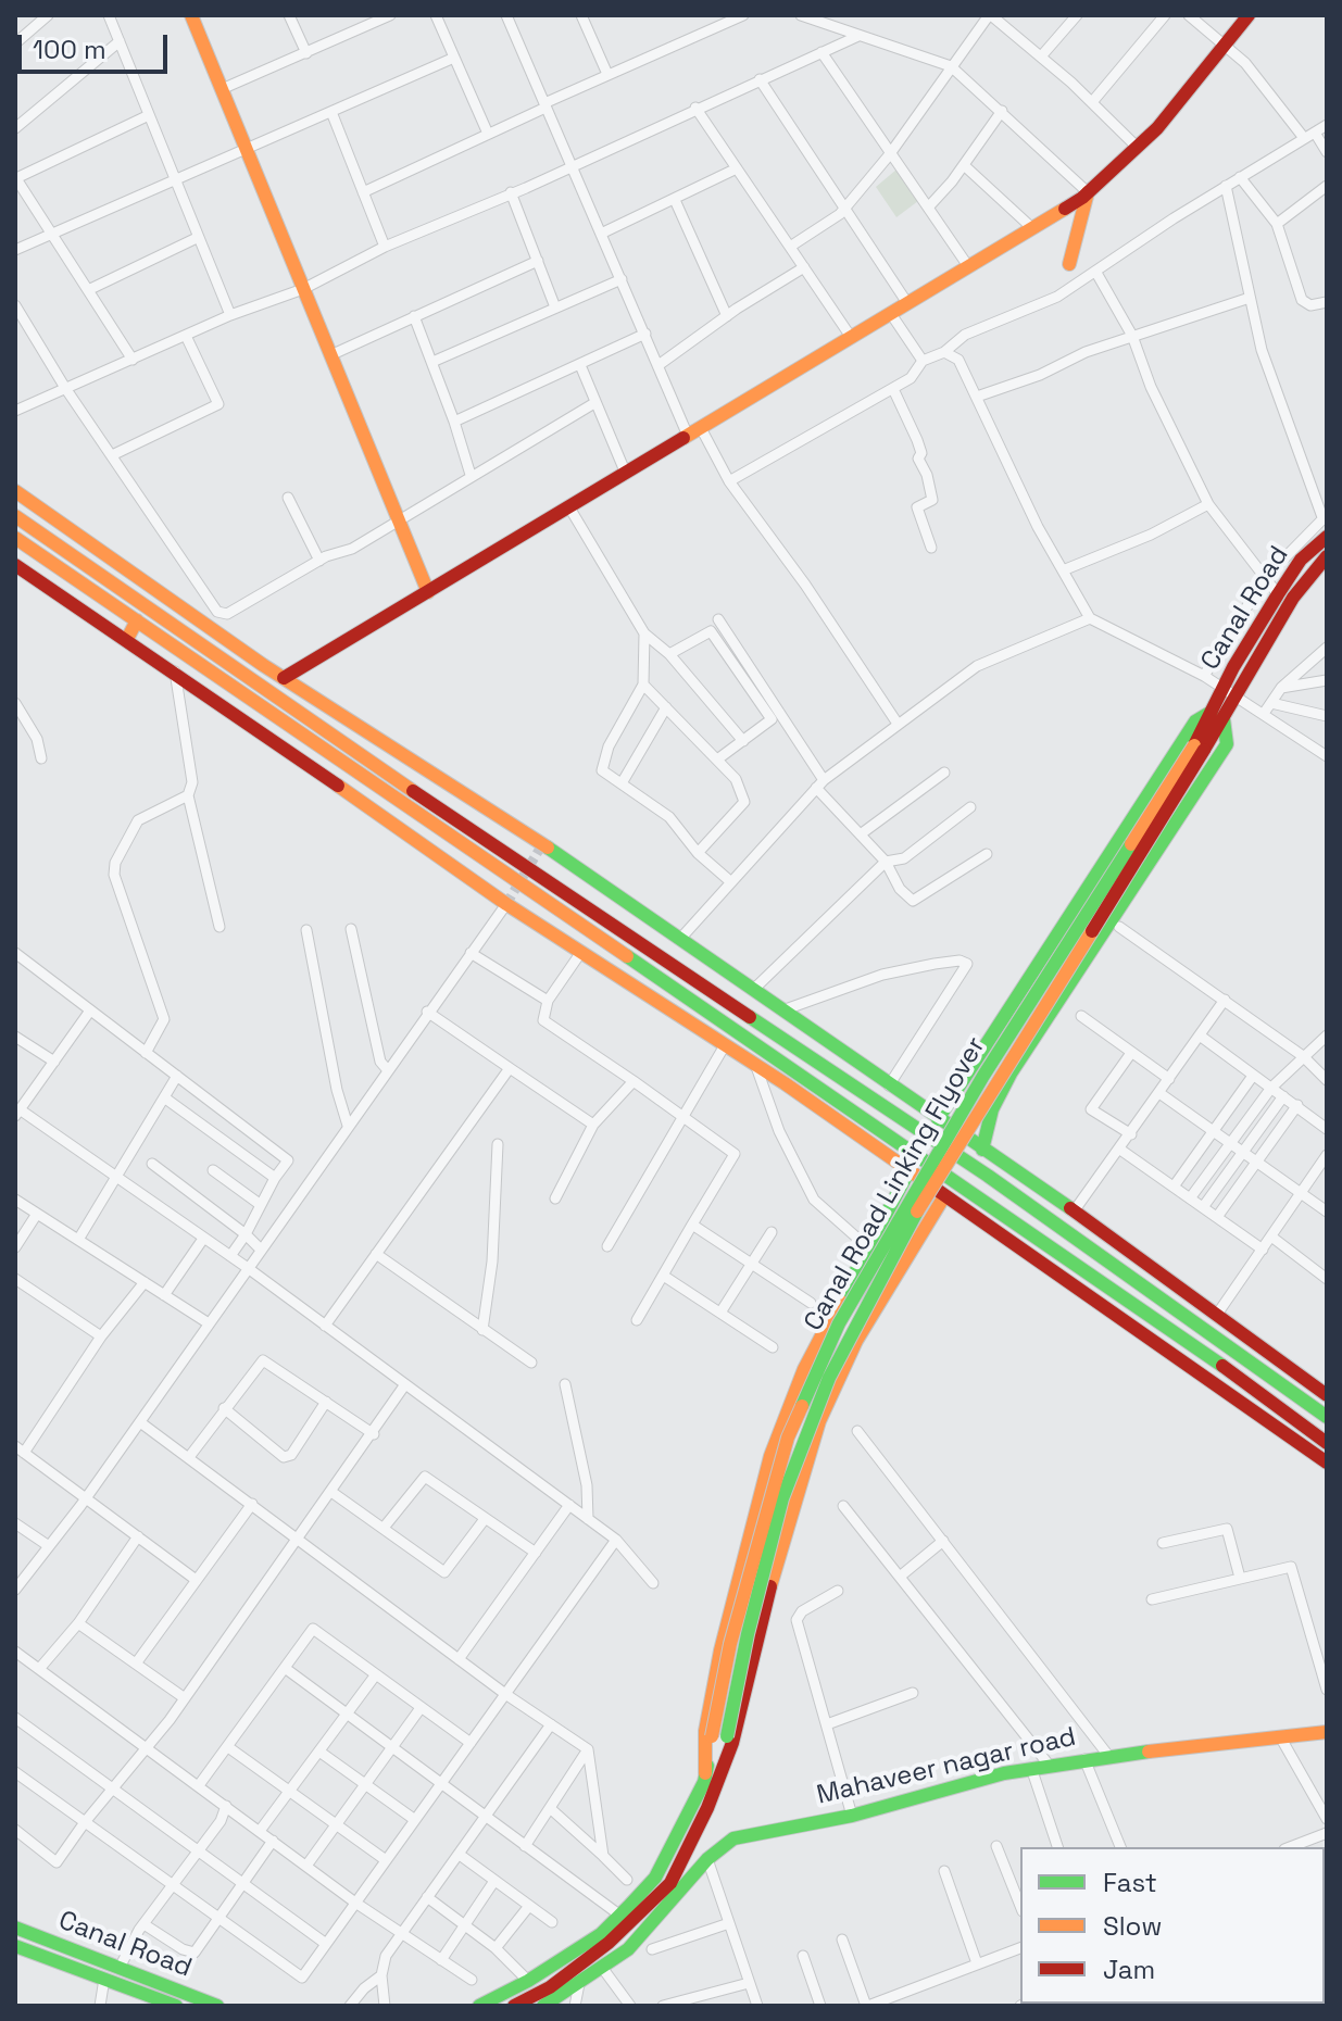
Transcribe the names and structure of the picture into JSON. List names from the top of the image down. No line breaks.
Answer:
{"streets":{"main road":["Canal Road","Canal Road Linking Flyover","Mahaveer nagar road"]},"crossings":[["Canal Road","Canal Road Linking Flyover"]],"legend":["Fast","Slow","Jam"],"scale_bar":"100 m"}
